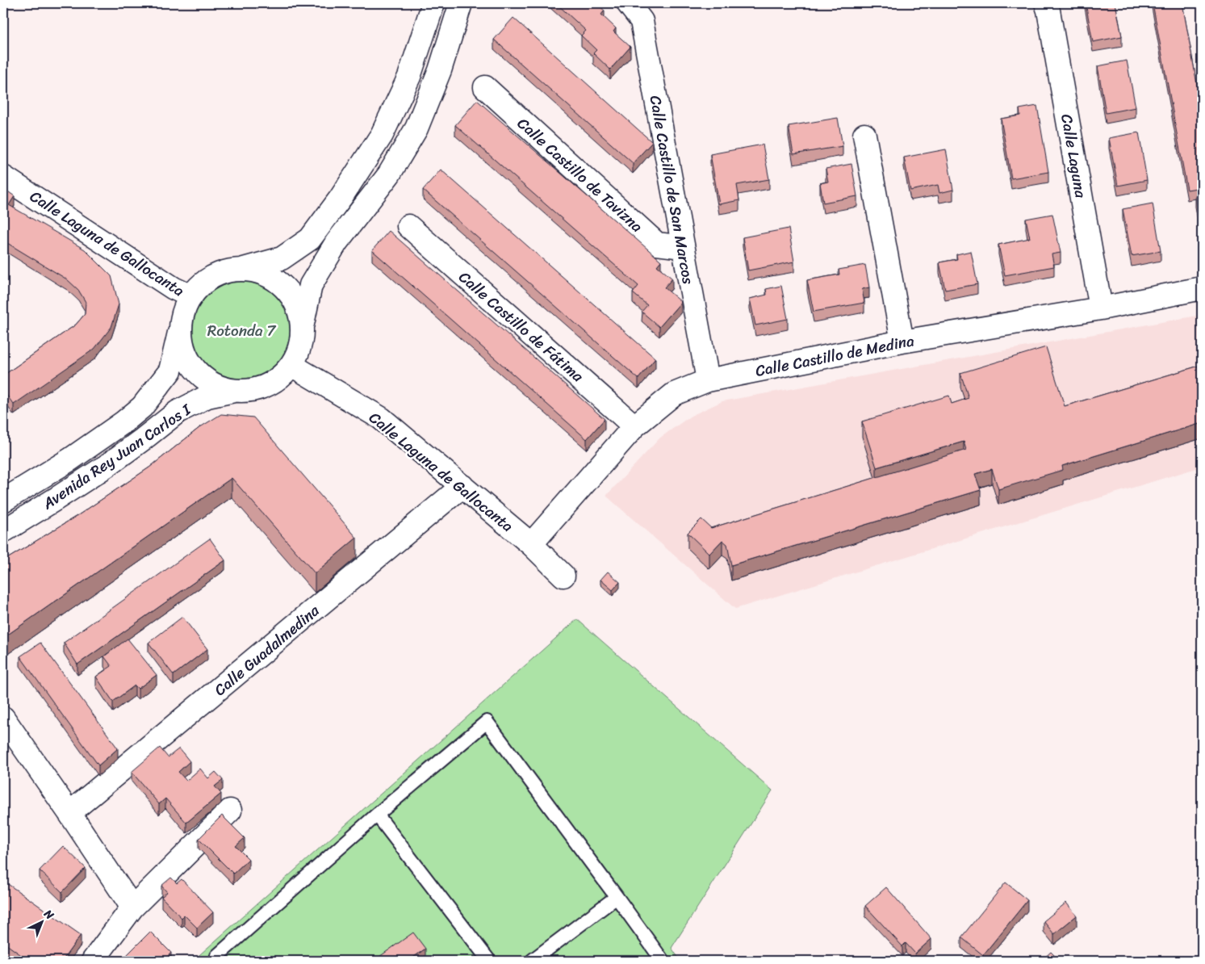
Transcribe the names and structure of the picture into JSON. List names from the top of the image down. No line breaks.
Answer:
{"streets":{"street":["Calle Laguna","Calle Castillo de Tavizna","Calle Castillo de San Marcos","Calle Laguna de Gallocanta","Calle Castillo de Fátima","Calle Castillo de Medina","Avenida Rey Juan Carlos I","Calle Guadalmedina"]},"crossings":[["Calle Laguna","Calle Castillo de Medina"],["Calle Castillo de Tavizna","Calle Castillo de San Marcos"],["Calle Castillo de San Marcos","Calle Castillo de Medina"],["Calle Laguna de Gallocanta","Calle Castillo de Medina"],["Calle Laguna de Gallocanta","Avenida Rey Juan Carlos I"],["Calle Laguna de Gallocanta","Calle Guadalmedina"],["Calle Castillo de Fátima","Calle Castillo de Medina"]],"parks":["Rotonda 7"],"north":"top right"}
